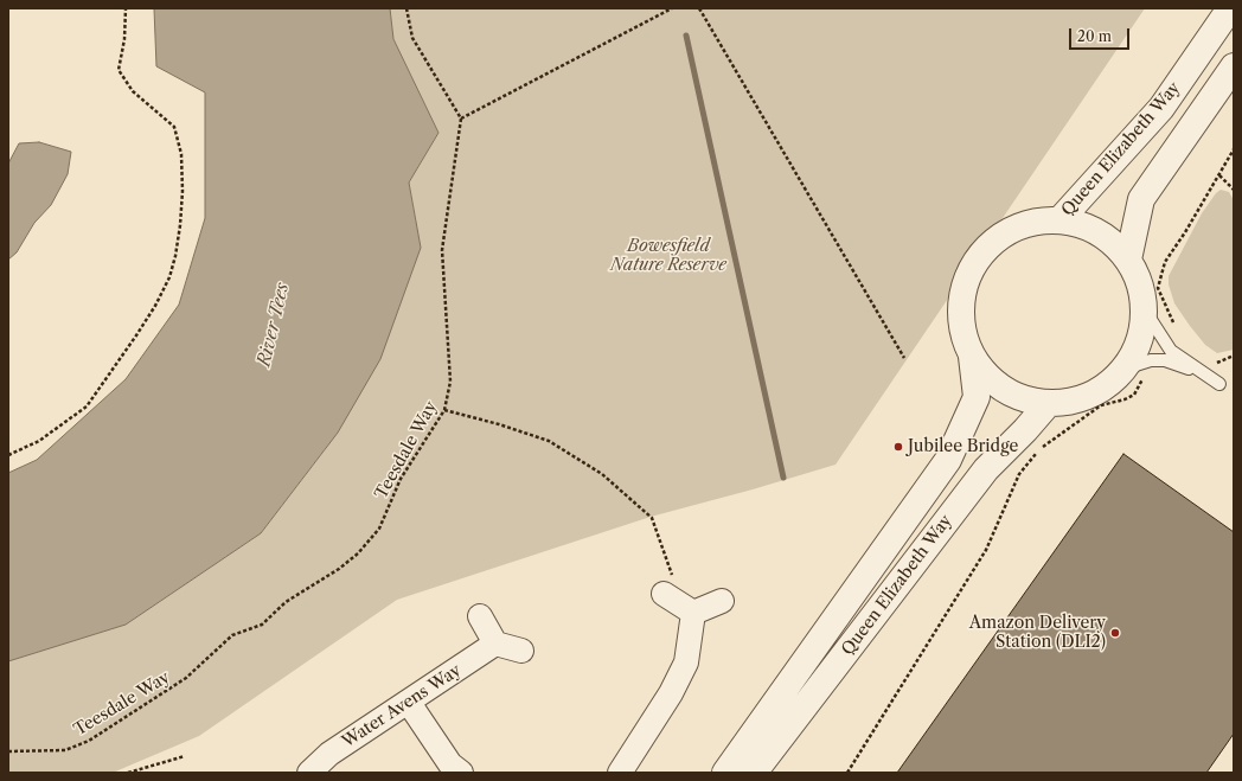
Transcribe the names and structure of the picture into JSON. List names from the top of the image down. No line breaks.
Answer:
{"streets":{"street":["Queen Elizabeth Way","Water Avens Way"],"path":["Teesdale Way"]},"water":["River Tees"],"parks":["Bowesfield Nature Reserve"],"places":["Jubilee Bridge","Amazon Delivery Station (DLI2)"],"scale_bar":"20 m"}
